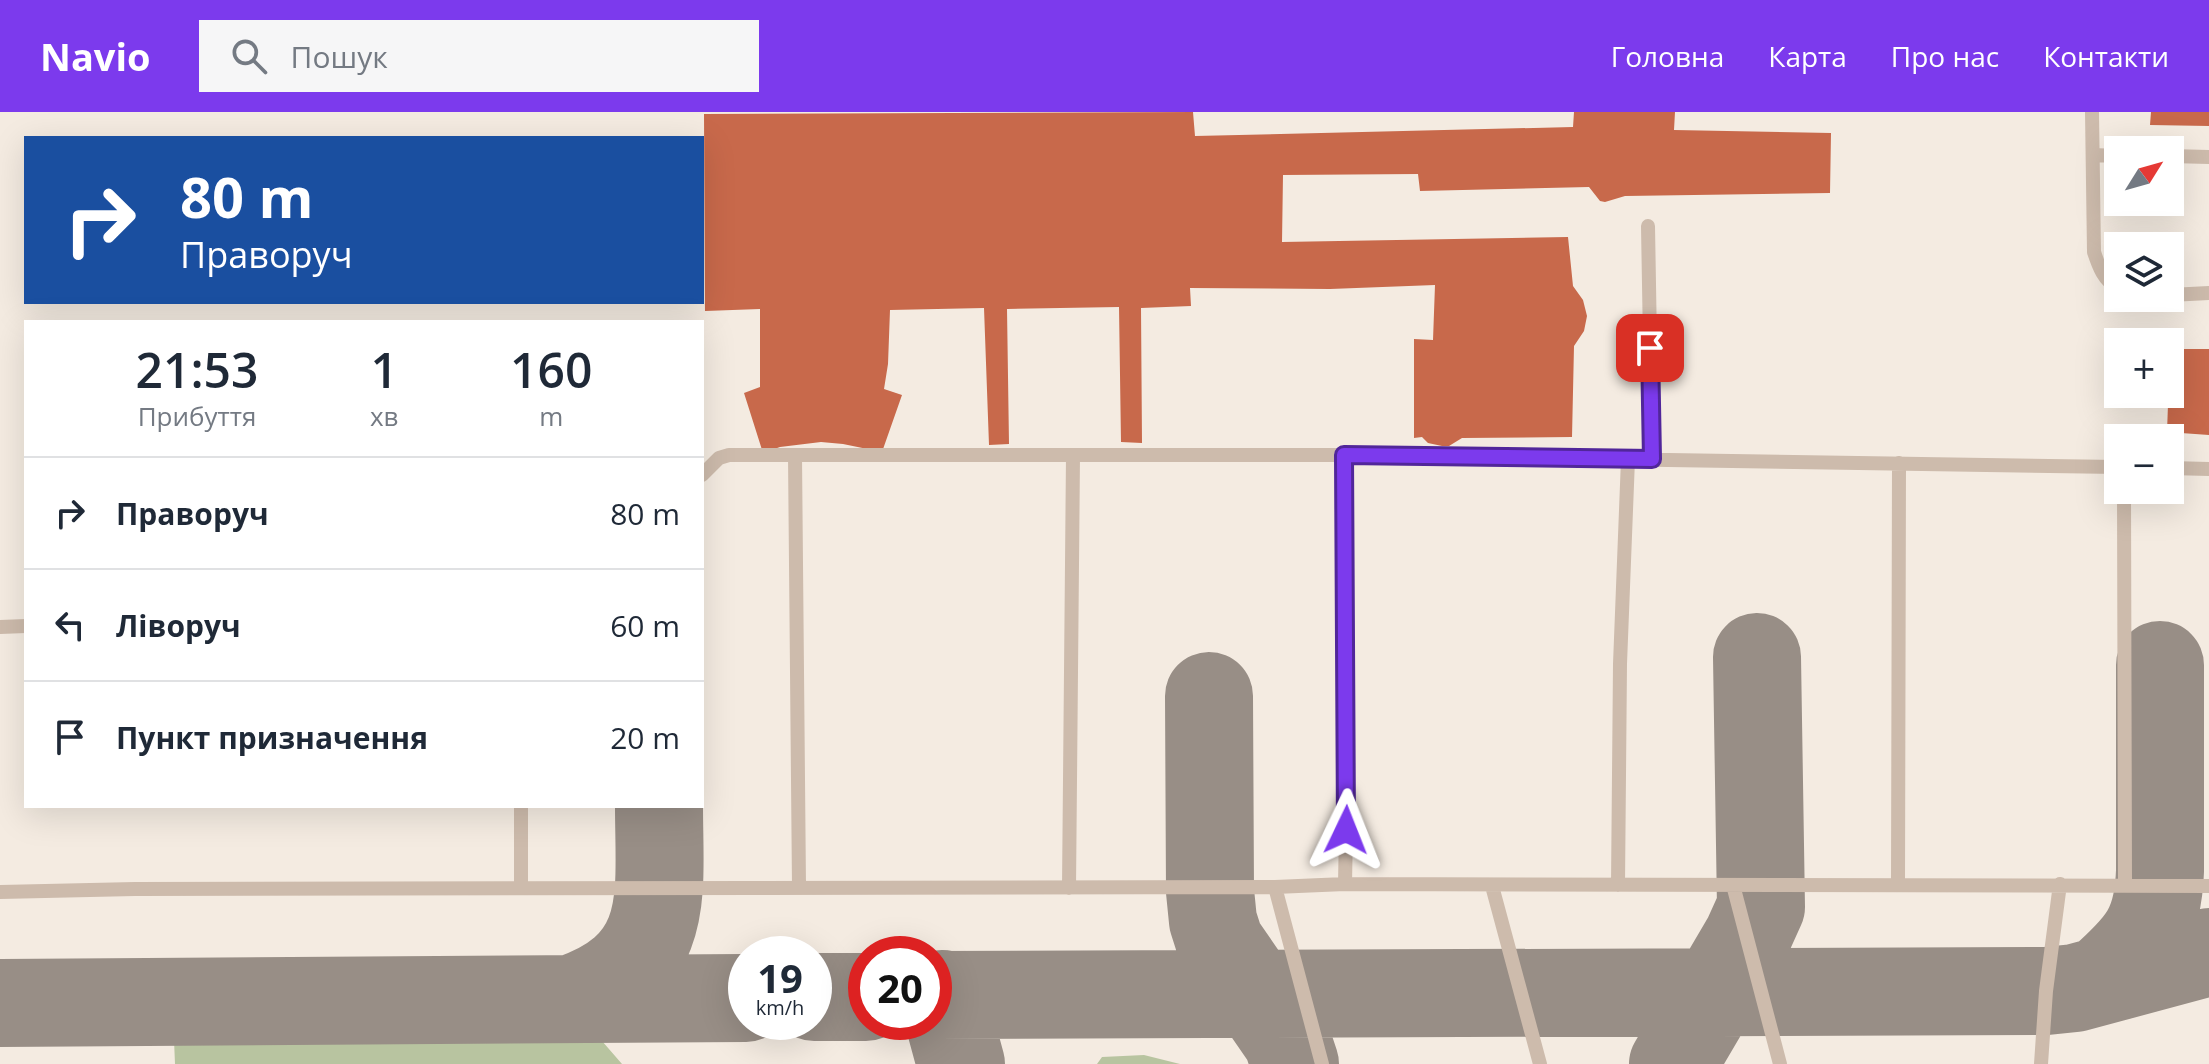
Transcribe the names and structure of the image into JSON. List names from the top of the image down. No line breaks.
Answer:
{"north":"top right","page":{"header":"Navio","search":"Пошук","nav":["Головна","Карта","Про нас","Контакти"],"map_buttons":["+","−"],"turn":["80 m","Праворуч"],"eta":["21:53","Прибуття","1","хв","160","m"],"list":[{"name":"Праворуч","value":"80 m"},{"name":"Ліворуч","value":"60 m"},{"name":"Пункт призначення","value":"20 m"}],"speed":"19 km/h","limit":"20"}}
